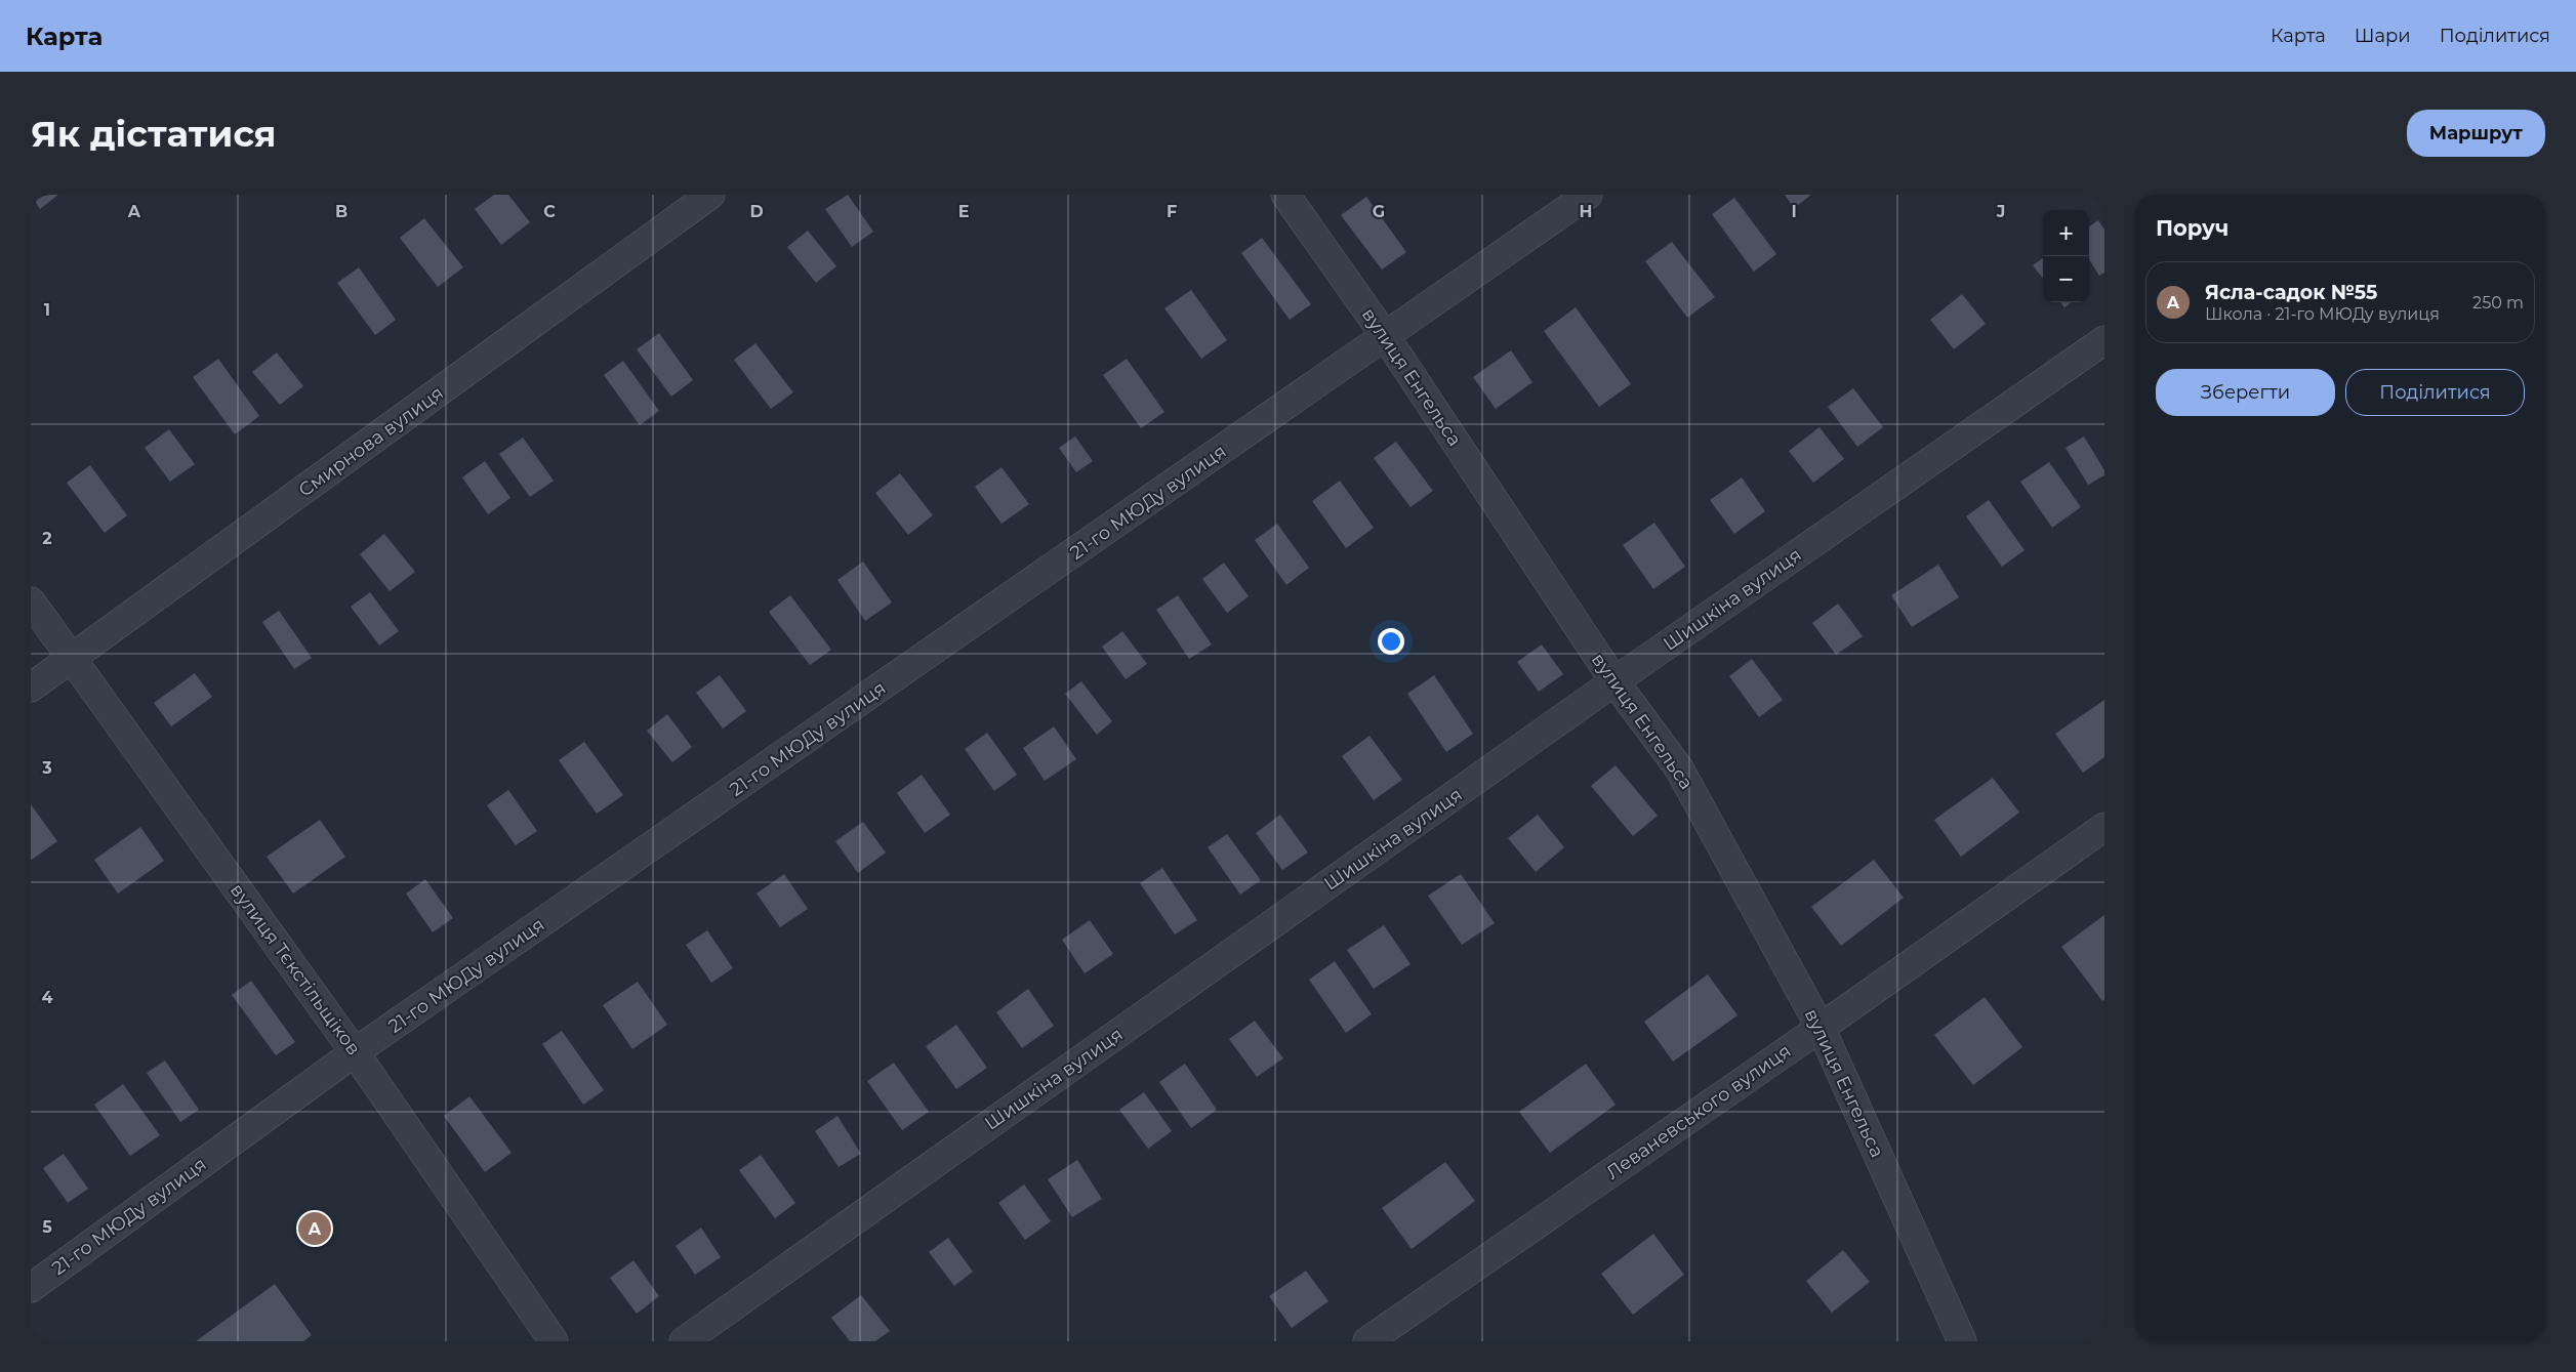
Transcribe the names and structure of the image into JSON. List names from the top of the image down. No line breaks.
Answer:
{"streets":{"street":["вулиця Енгельса","Смирнова вулиця","21-го МЮДу вулиця","Шишкіна вулиця","вулиця Тєкстільщіков","Леваневського вулиця"]},"crossings":[["вулиця Енгельса","21-го МЮДу вулиця"],["вулиця Енгельса","Шишкіна вулиця"],["вулиця Енгельса","Леваневського вулиця"],["Смирнова вулиця","вулиця Тєкстільщіков"],["21-го МЮДу вулиця","вулиця Тєкстільщіков"]],"page":{"header":"Карта","nav":["Карта","Шари","Поділитися"],"buttons":["Маршрут",["Зберегти","Поділитися"]],"title":"Як дістатися","heading":"Поруч","map_buttons":["+","−"],"list":[{"mark":"A","name":"Ясла-садок №55","note":"Школа · 21-го МЮДу вулиця","value":"250 m"}],"pins":"A"},"grid":{"columns":["A","B","C","D","E","F","G","H","I","J"],"rows":["1","2","3","4","5"]}}
